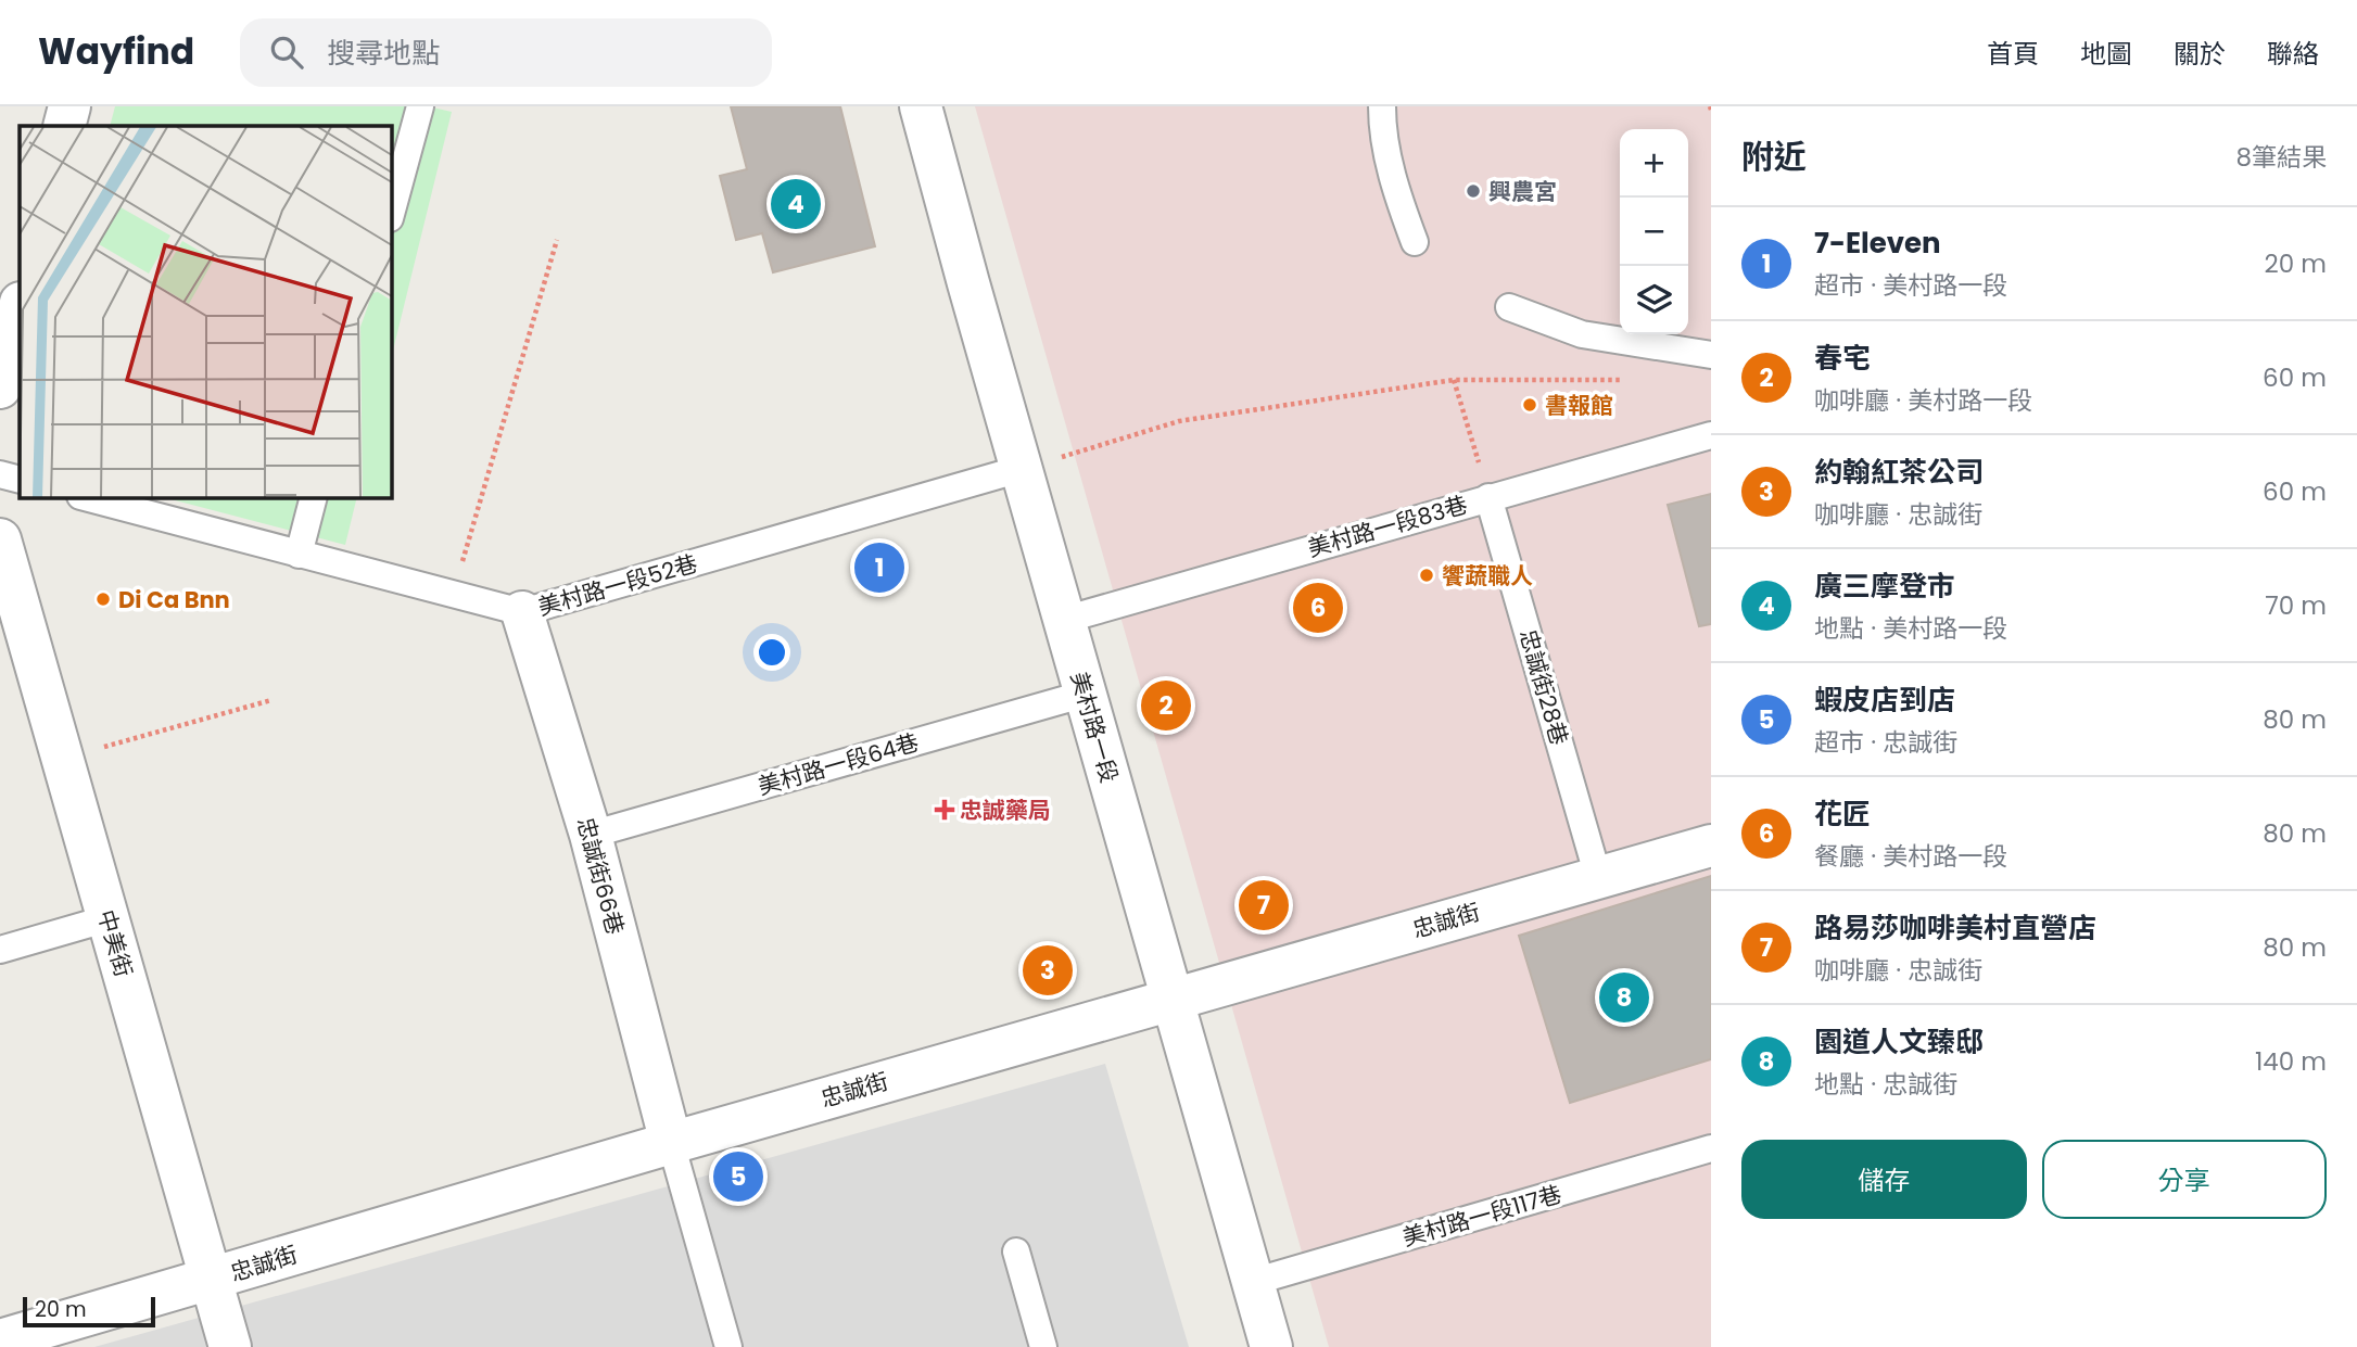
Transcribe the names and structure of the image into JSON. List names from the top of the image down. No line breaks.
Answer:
{"streets":{"street":["美村路一段","忠誠街66巷","忠誠街","中美街"],"lane":["美村路一段83巷","美村路一段52巷","忠誠街28巷","美村路一段64巷","美村路一段117巷"]},"crossings":[["美村路一段83巷","忠誠街28巷"],["美村路一段83巷","美村路一段"],["美村路一段52巷","美村路一段"],["美村路一段52巷","忠誠街66巷"],["忠誠街28巷","忠誠街"],["美村路一段","美村路一段64巷"],["美村路一段","忠誠街"],["美村路一段","美村路一段117巷"],["美村路一段64巷","忠誠街66巷"],["忠誠街66巷","忠誠街"],["忠誠街","中美街"]],"places":{"other":["興農宮","書報館","饗蔬職人","Di Ca Bnn"],"health":["忠誠藥局"]},"scale_bar":"20 m","page":{"header":"Wayfind","search":"搜尋地點","nav":["首頁","地圖","關於","聯絡"],"heading":["附近","8筆結果"],"map_buttons":["+","−"],"pins":["4","1","6","2","7","3","8","5"],"list":[{"mark":"1","name":"7-Eleven","note":"超市 · 美村路一段","value":"20 m"},{"mark":"2","name":"春宅","note":"咖啡廳 · 美村路一段","value":"60 m"},{"mark":"3","name":"約翰紅茶公司","note":"咖啡廳 · 忠誠街","value":"60 m"},{"mark":"4","name":"廣三摩登市","note":"地點 · 美村路一段","value":"70 m"},{"mark":"5","name":"蝦皮店到店","note":"超市 · 忠誠街","value":"80 m"},{"mark":"6","name":"花匠","note":"餐廳 · 美村路一段","value":"80 m"},{"mark":"7","name":"路易莎咖啡美村直營店","note":"咖啡廳 · 忠誠街","value":"80 m"},{"mark":"8","name":"園道人文臻邸","note":"地點 · 忠誠街","value":"140 m"}],"buttons":["儲存","分享"],"scale":"20 m"}}
